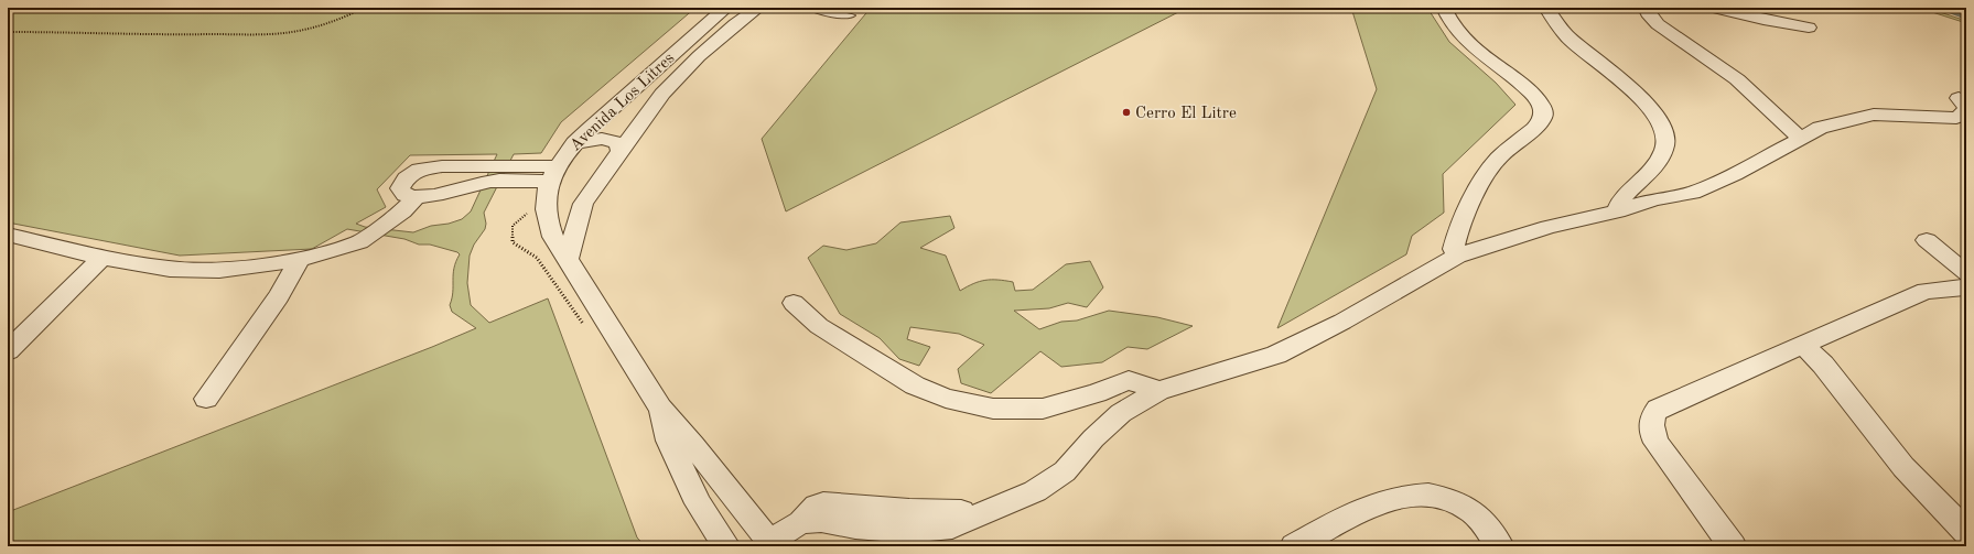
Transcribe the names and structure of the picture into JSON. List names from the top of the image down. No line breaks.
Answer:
{"streets":{"street":["Avenida Los Litres"]},"places":["Cerro El Litre"]}
